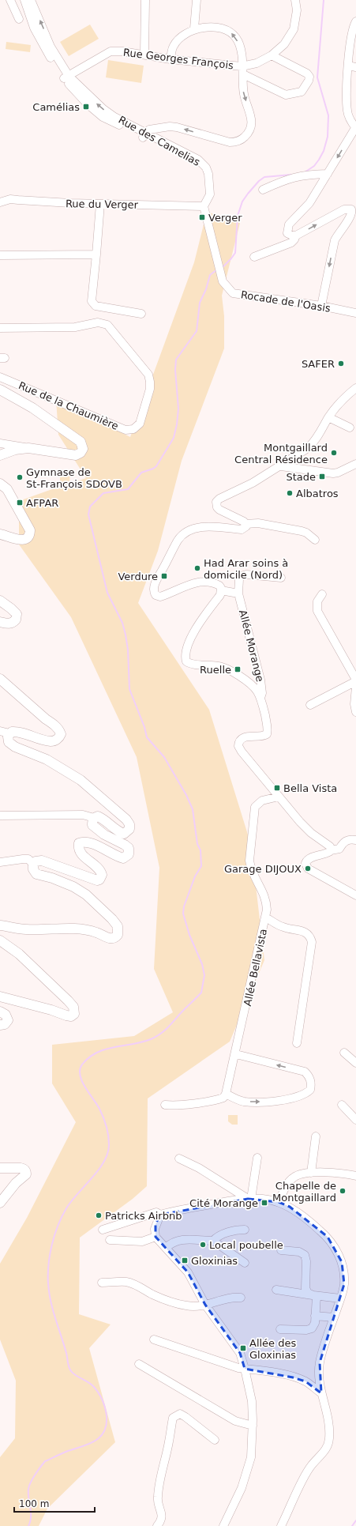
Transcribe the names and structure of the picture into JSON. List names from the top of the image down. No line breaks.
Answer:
{"streets":{"street":["Rue Georges François","Rue des Camelias","Rue du Verger","Rocade de l'Oasis","Rue de la Chaumière","Allée Morange","Allée Bellavista"]},"crossings":[["Rue Georges François","Rue des Camelias"],["Rue des Camelias","Rue du Verger"],["Rue des Camelias","Rocade de l'Oasis"],["Rue du Verger","Rocade de l'Oasis"]],"places":{"transit":["Camélias","Verger","Stade","AFPAR","Verdure","Ruelle","Bella Vista","Cité Morange","Gloxinias","Allée des Gloxinias"],"other":["SAFER","Montgaillard Central Résidence","Gymnase de St-François SDOVB","Albatros","Had Arar soins à domicile (Nord)","Garage DIJOUX","Chapelle de Montgaillard","Patricks Airbnb","Local poubelle"]},"scale_bar":"100 m"}
